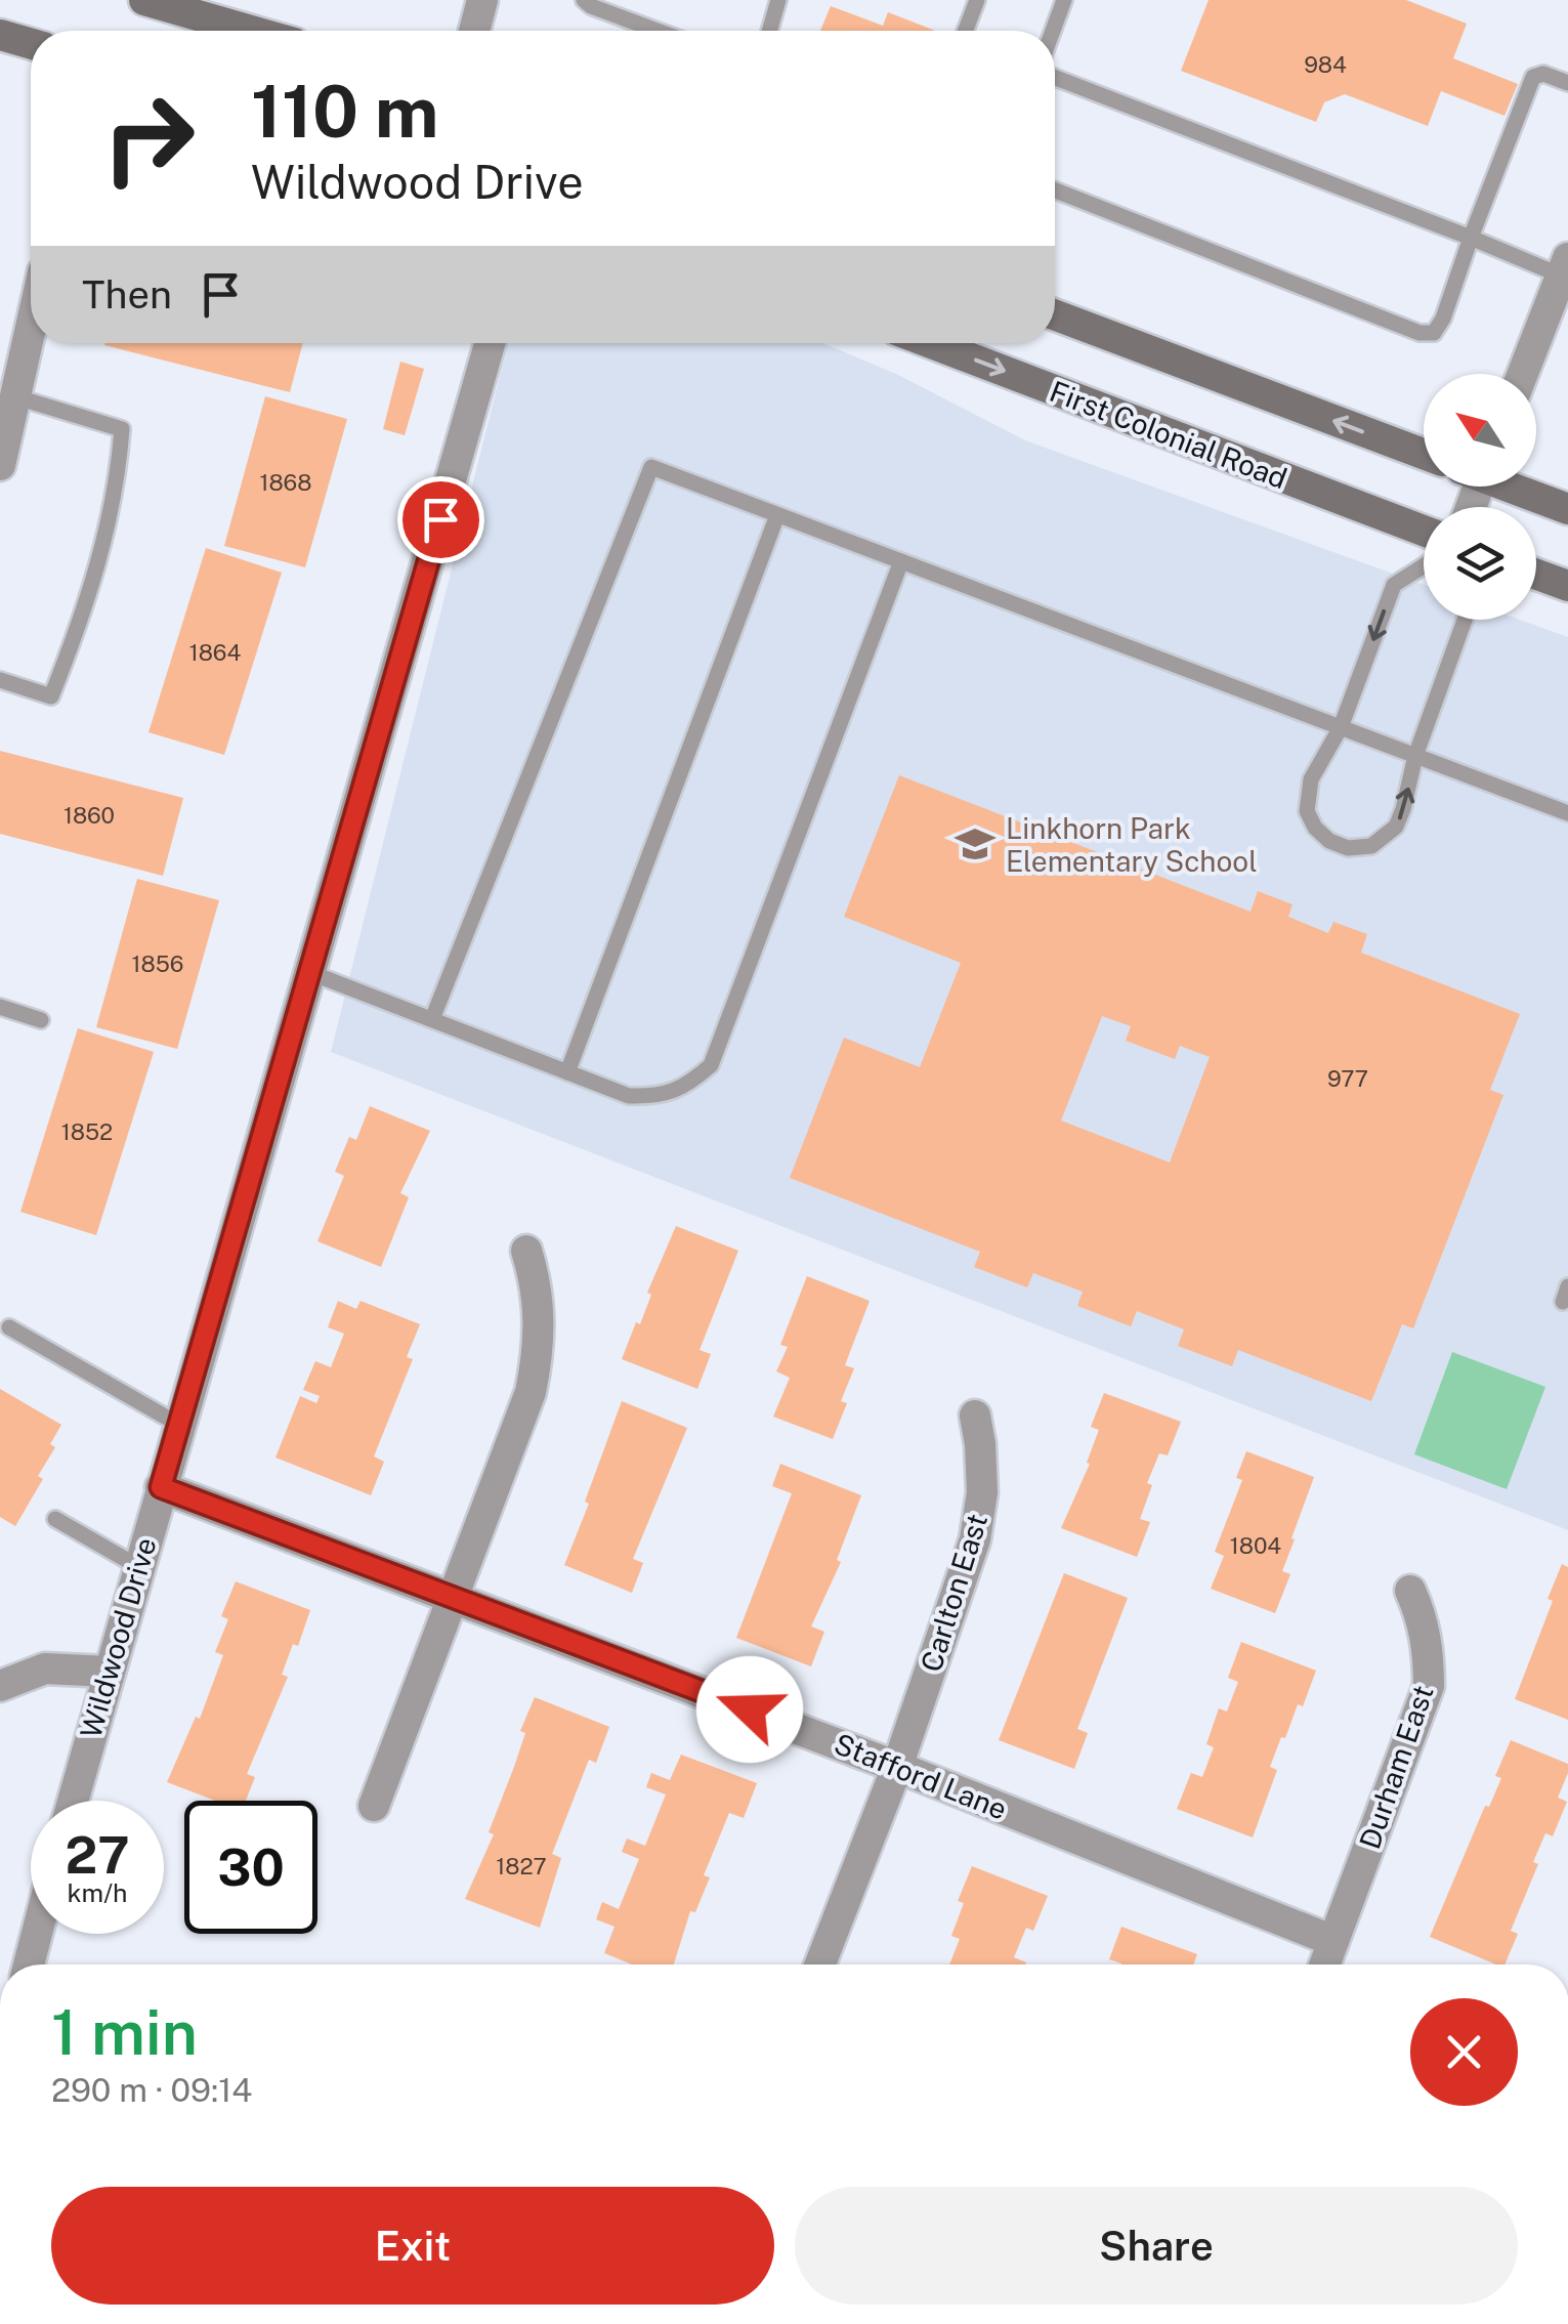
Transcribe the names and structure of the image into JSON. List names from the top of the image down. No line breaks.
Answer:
{"streets":{"main road":["First Colonial Road"],"street":["Carlton East","Wildwood Drive","Durham East","Stafford Lane"]},"crossings":[["Carlton East","Stafford Lane"],["Wildwood Drive","Stafford Lane"],["Durham East","Stafford Lane"]],"places":{"school or university":["Linkhorn Park Elementary School"]},"house_numbers":["984","1868","1864","1860","1856","977","1852","1804","1827"],"north":"top left","page":{"turn":["110 m","Wildwood Drive"],"then":"Then","speed":"27 km/h","limit":"30","heading":["1 min","290 m · 09:14"],"buttons":["Exit","Share"]}}
